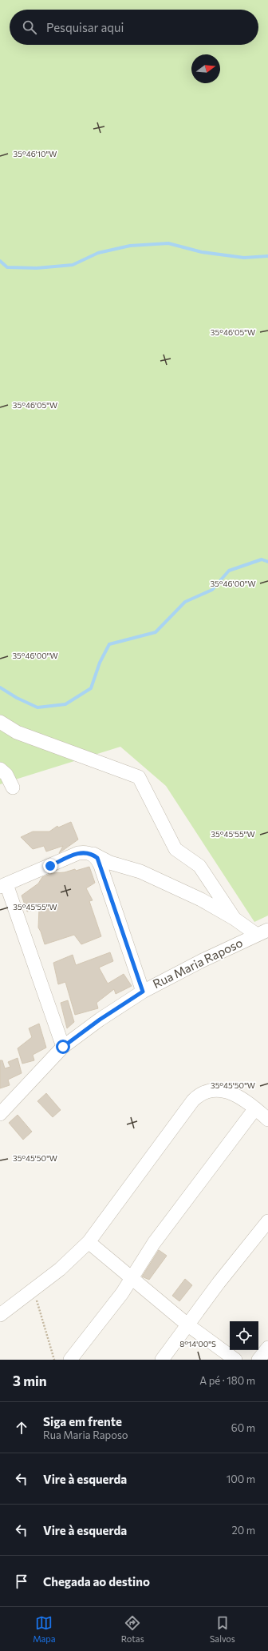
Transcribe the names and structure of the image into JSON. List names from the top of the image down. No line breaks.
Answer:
{"streets":{"street":["Rua Maria Raposo"]},"north":"right","page":{"search":"Pesquisar aqui","heading":["3 min","A pé · 180 m"],"list":[["Siga em frente","Rua Maria Raposo","60 m"],["Vire à esquerda","100 m"],["Vire à esquerda","20 m"],"Chegada ao destino"],"nav":["Mapa","Rotas","Salvos"]},"coordinates":["35°46'10\"W","35°46'05\"W","35°46'00\"W","35°45'55\"W","35°45'50\"W","8°14'00\"S"]}
